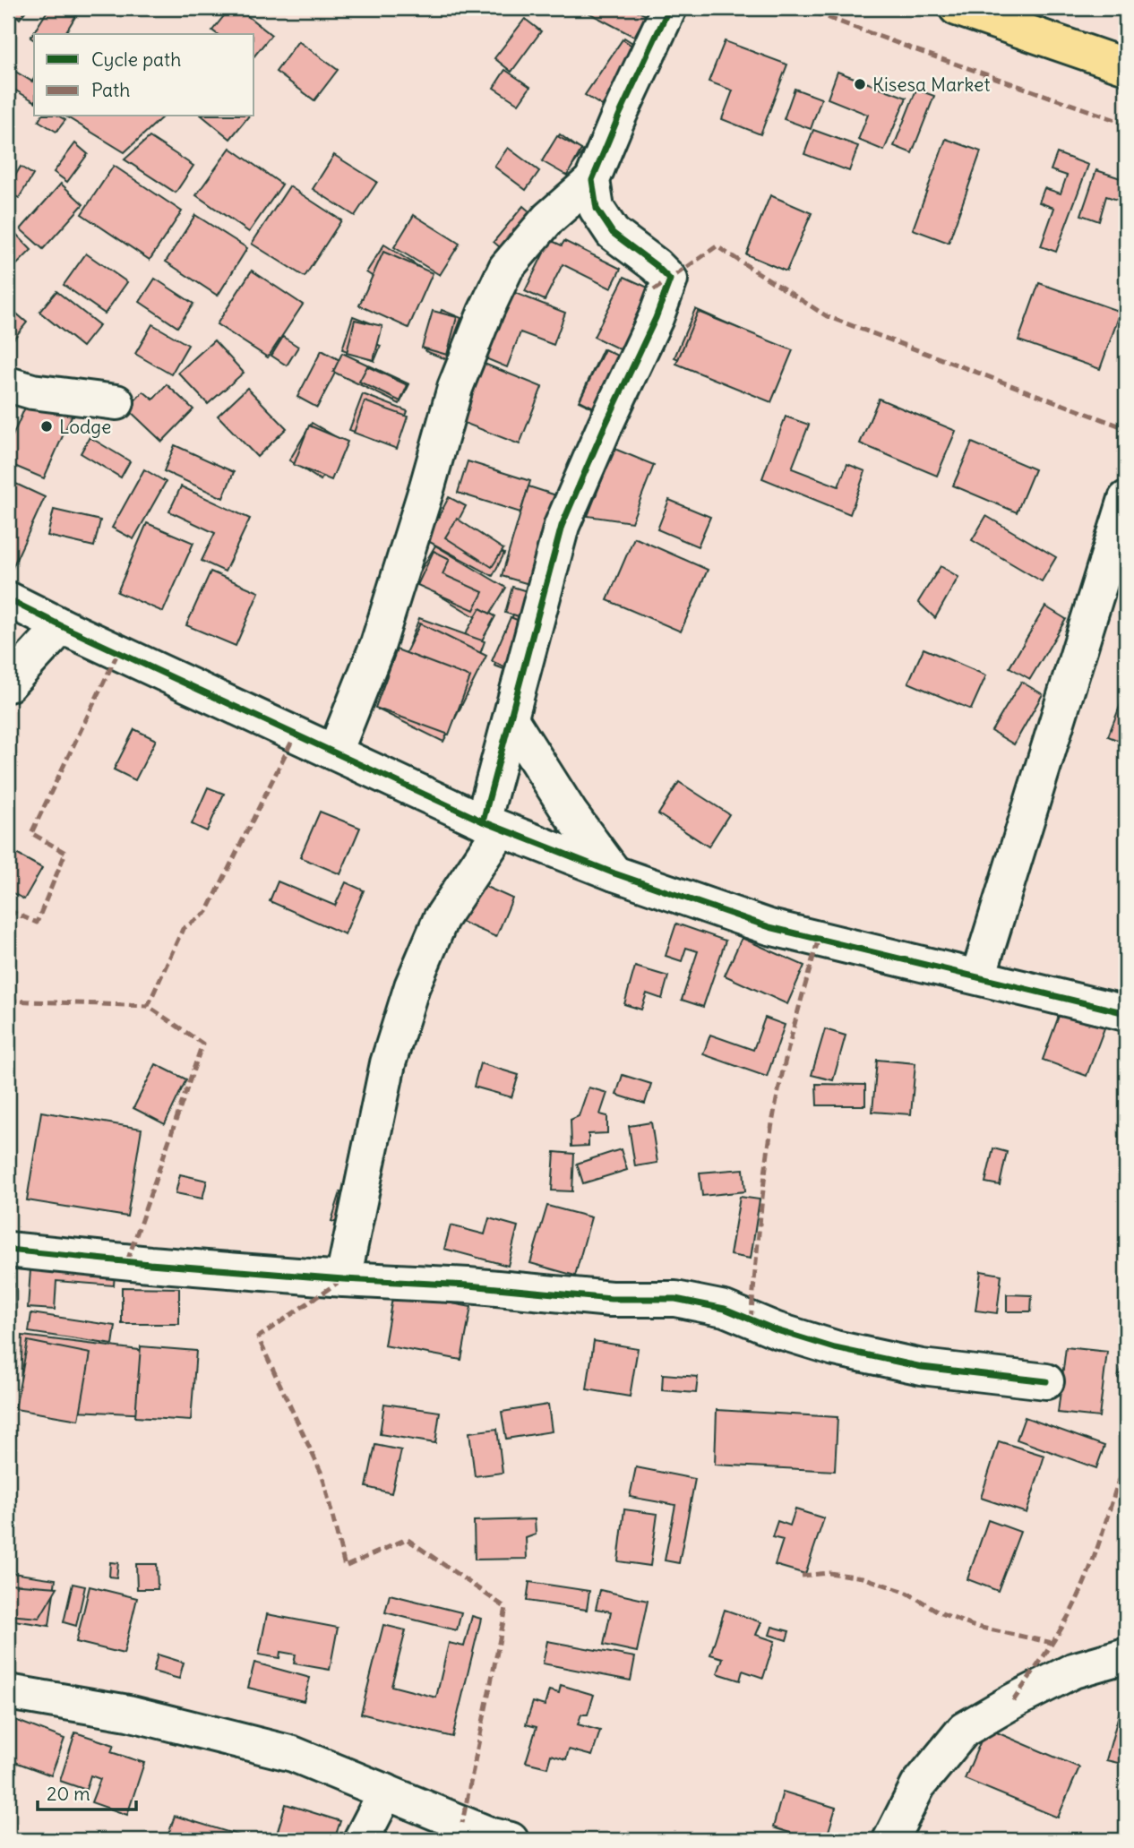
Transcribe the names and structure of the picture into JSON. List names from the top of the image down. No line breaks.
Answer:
{"places":["Kisesa Market","Lodge"],"legend":["Cycle path","Path"],"scale_bar":"20 m"}
